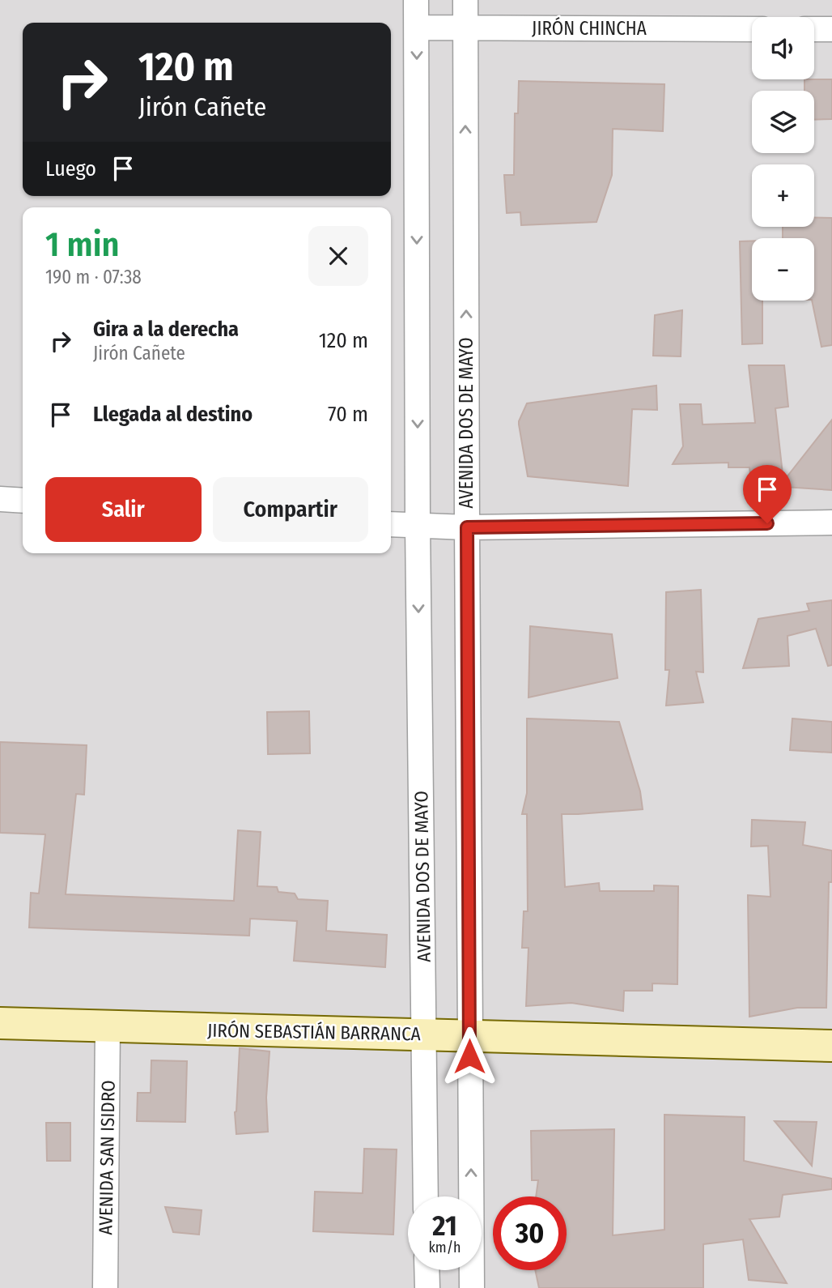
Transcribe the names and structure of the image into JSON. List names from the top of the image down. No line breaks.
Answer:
{"streets":{"street":["JIRÓN CHINCHA","AVENIDA DOS DE MAYO","JIRÓN SEBASTIÁN BARRANCA","AVENIDA SAN ISIDRO"]},"crossings":[["JIRÓN CHINCHA","AVENIDA DOS DE MAYO"],["AVENIDA DOS DE MAYO","JIRÓN SEBASTIÁN BARRANCA"],["JIRÓN SEBASTIÁN BARRANCA","AVENIDA SAN ISIDRO"]],"page":{"map_buttons":["+","−"],"turn":["120 m","Jirón Cañete"],"then":"Luego","heading":["1 min","190 m · 07:38"],"list":[{"name":"Gira a la derecha","note":"Jirón Cañete","value":"120 m"},{"name":"Llegada al destino","value":"70 m"}],"buttons":["Salir","Compartir"],"speed":"21 km/h","limit":"30"}}
